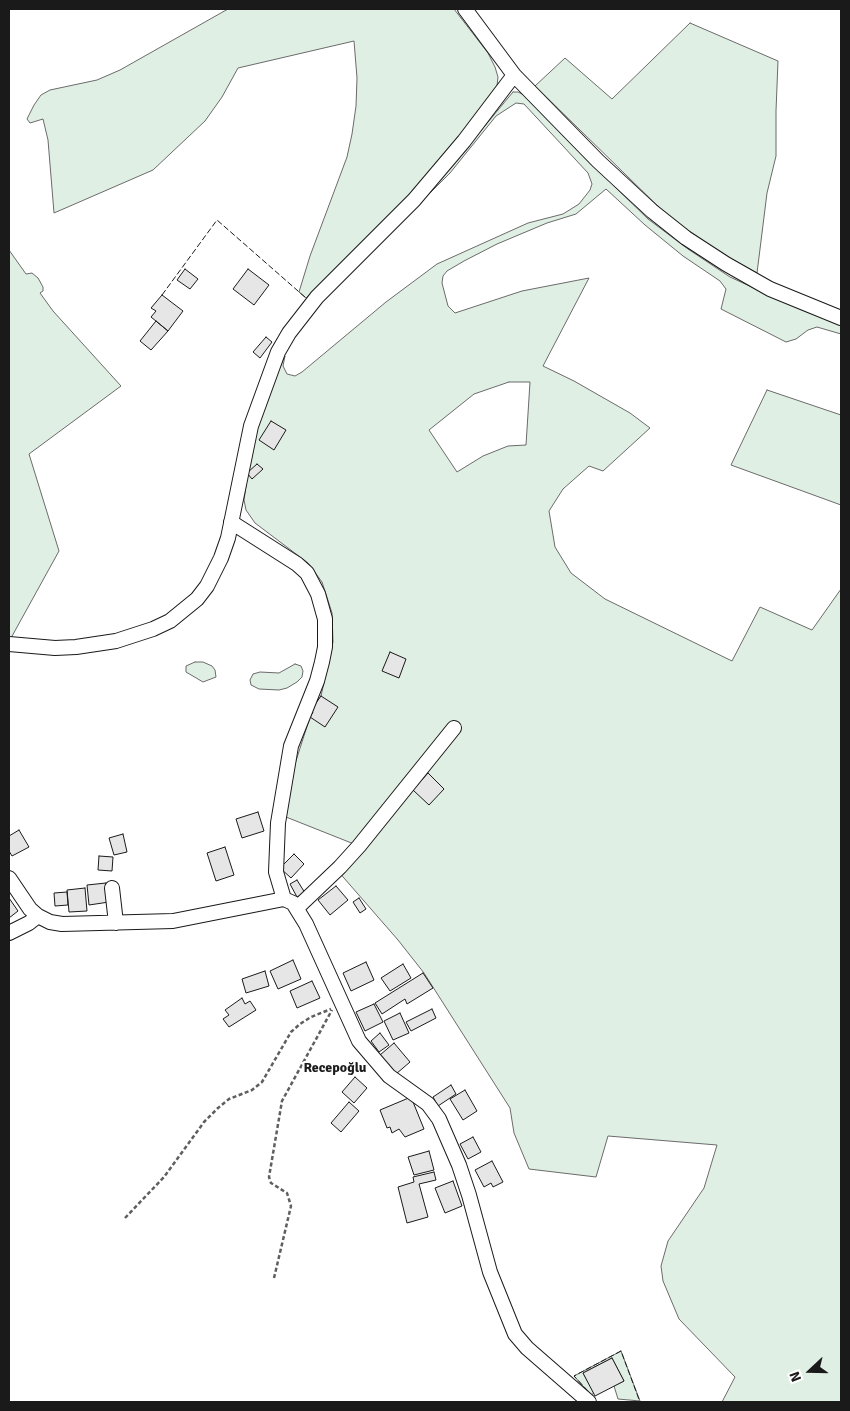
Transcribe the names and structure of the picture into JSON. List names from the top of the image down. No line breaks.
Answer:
{"districts":["Recepoğlu"],"north":"left"}
